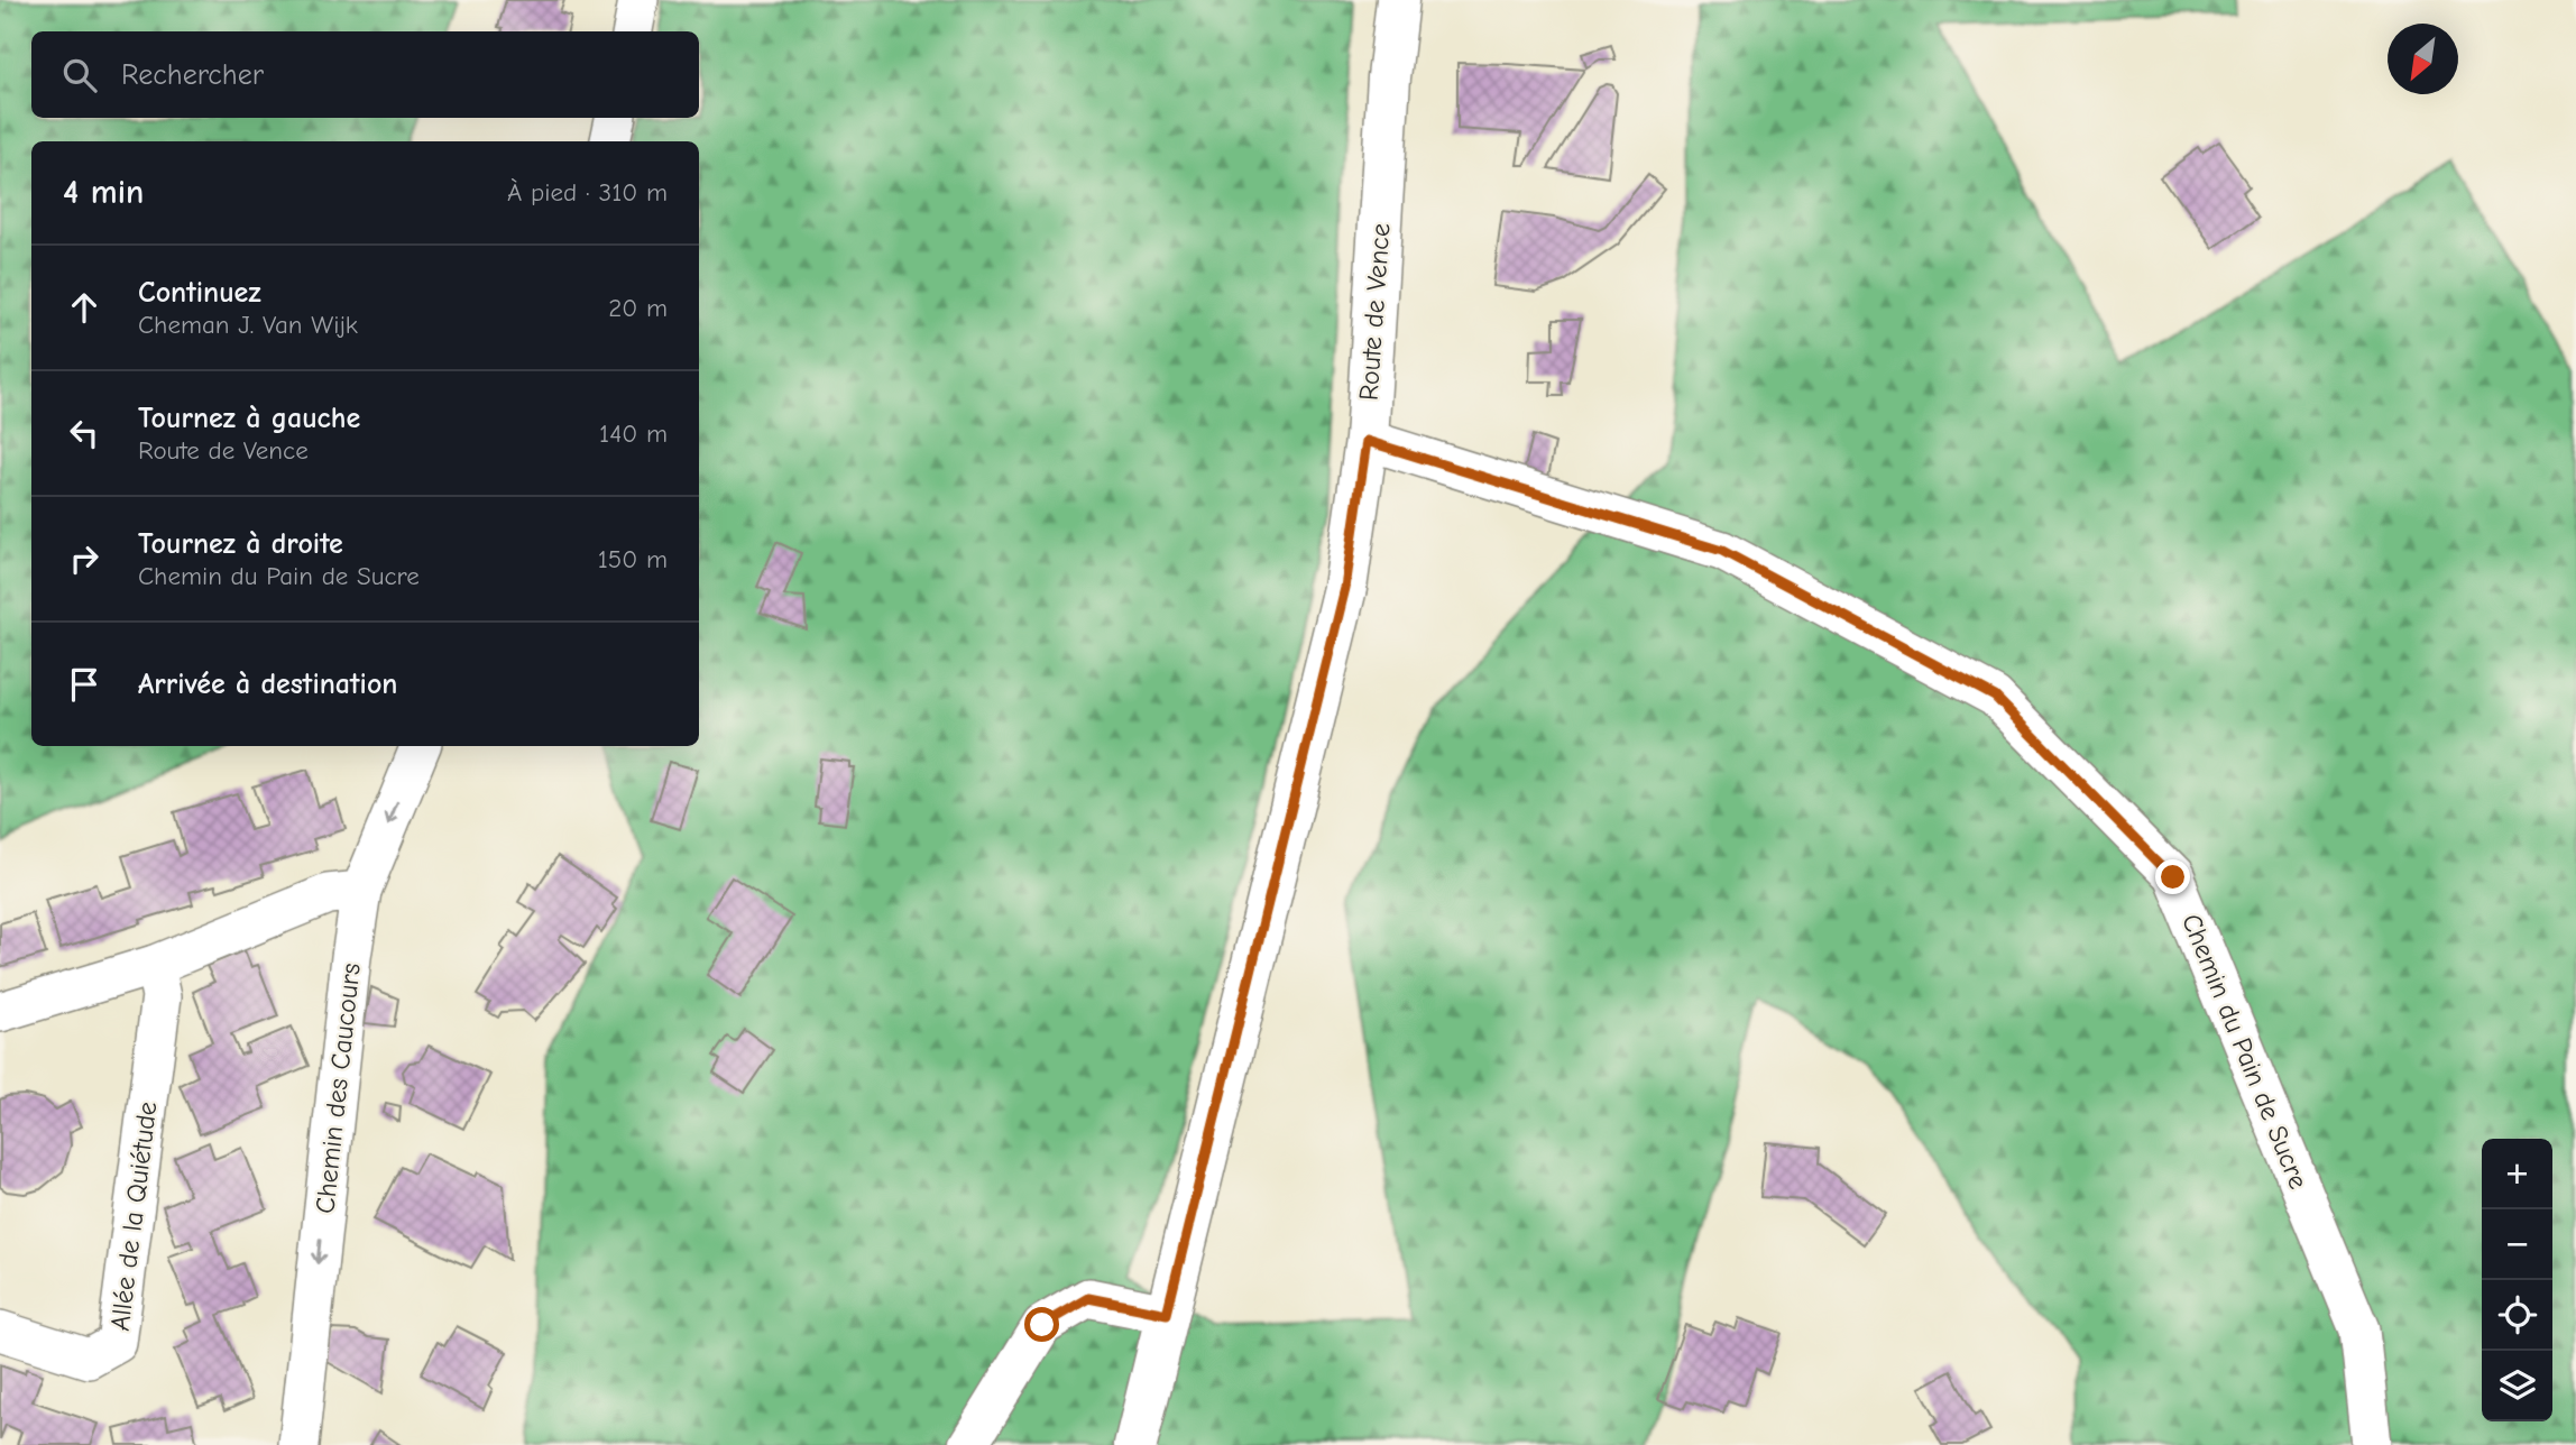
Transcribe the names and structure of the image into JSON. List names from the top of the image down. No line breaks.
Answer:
{"streets":{"main road":["Route de Vence"],"street":["Chemin du Pain de Sucre","Chemin des Caucours","Allée de la Quiétude"]},"crossings":[["Route de Vence","Chemin du Pain de Sucre"]],"one_way":["Chemin des Caucours"],"north":"bottom left","page":{"search":"Rechercher","heading":["4 min","À pied · 310 m"],"list":[["Continuez","Cheman J. Van Wijk","20 m"],["Tournez à gauche","Route de Vence","140 m"],["Tournez à droite","Chemin du Pain de Sucre","150 m"],"Arrivée à destination"],"map_buttons":["+","−"]}}
